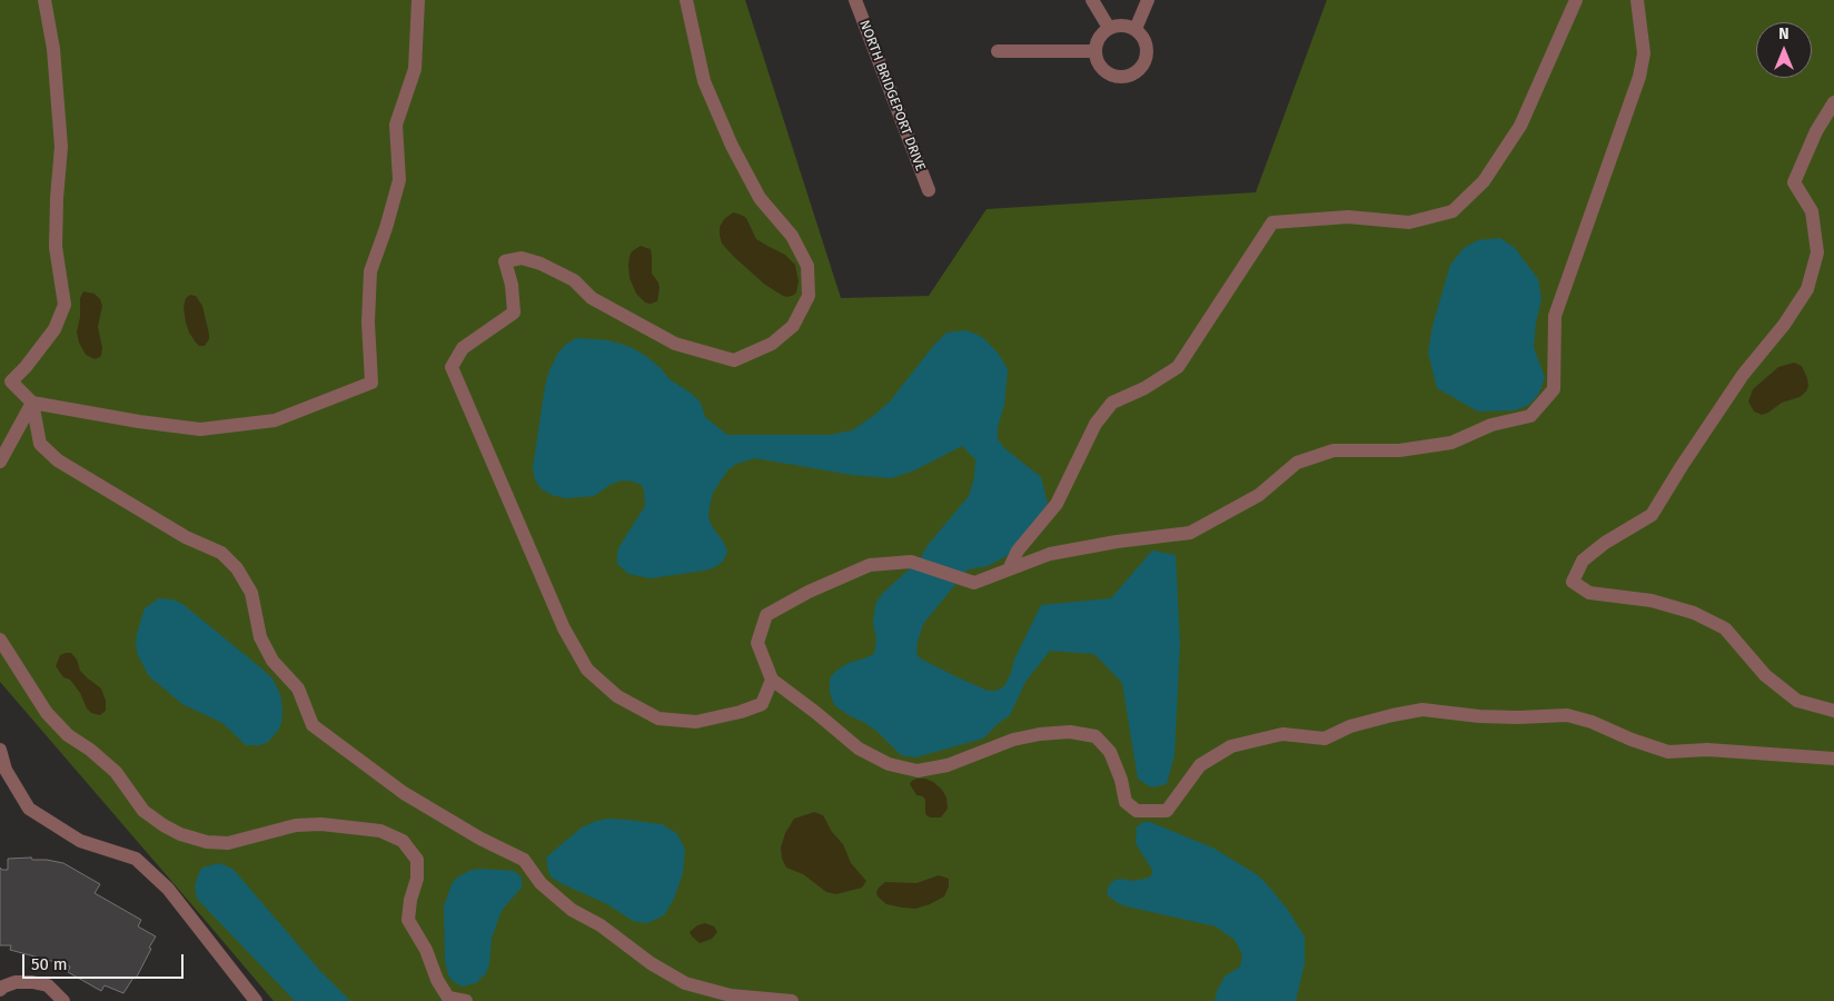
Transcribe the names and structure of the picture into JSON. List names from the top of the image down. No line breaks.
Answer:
{"streets":{"street":["NORTH BRIDGEPORT DRIVE"]},"scale_bar":"50 m","north":"top"}
